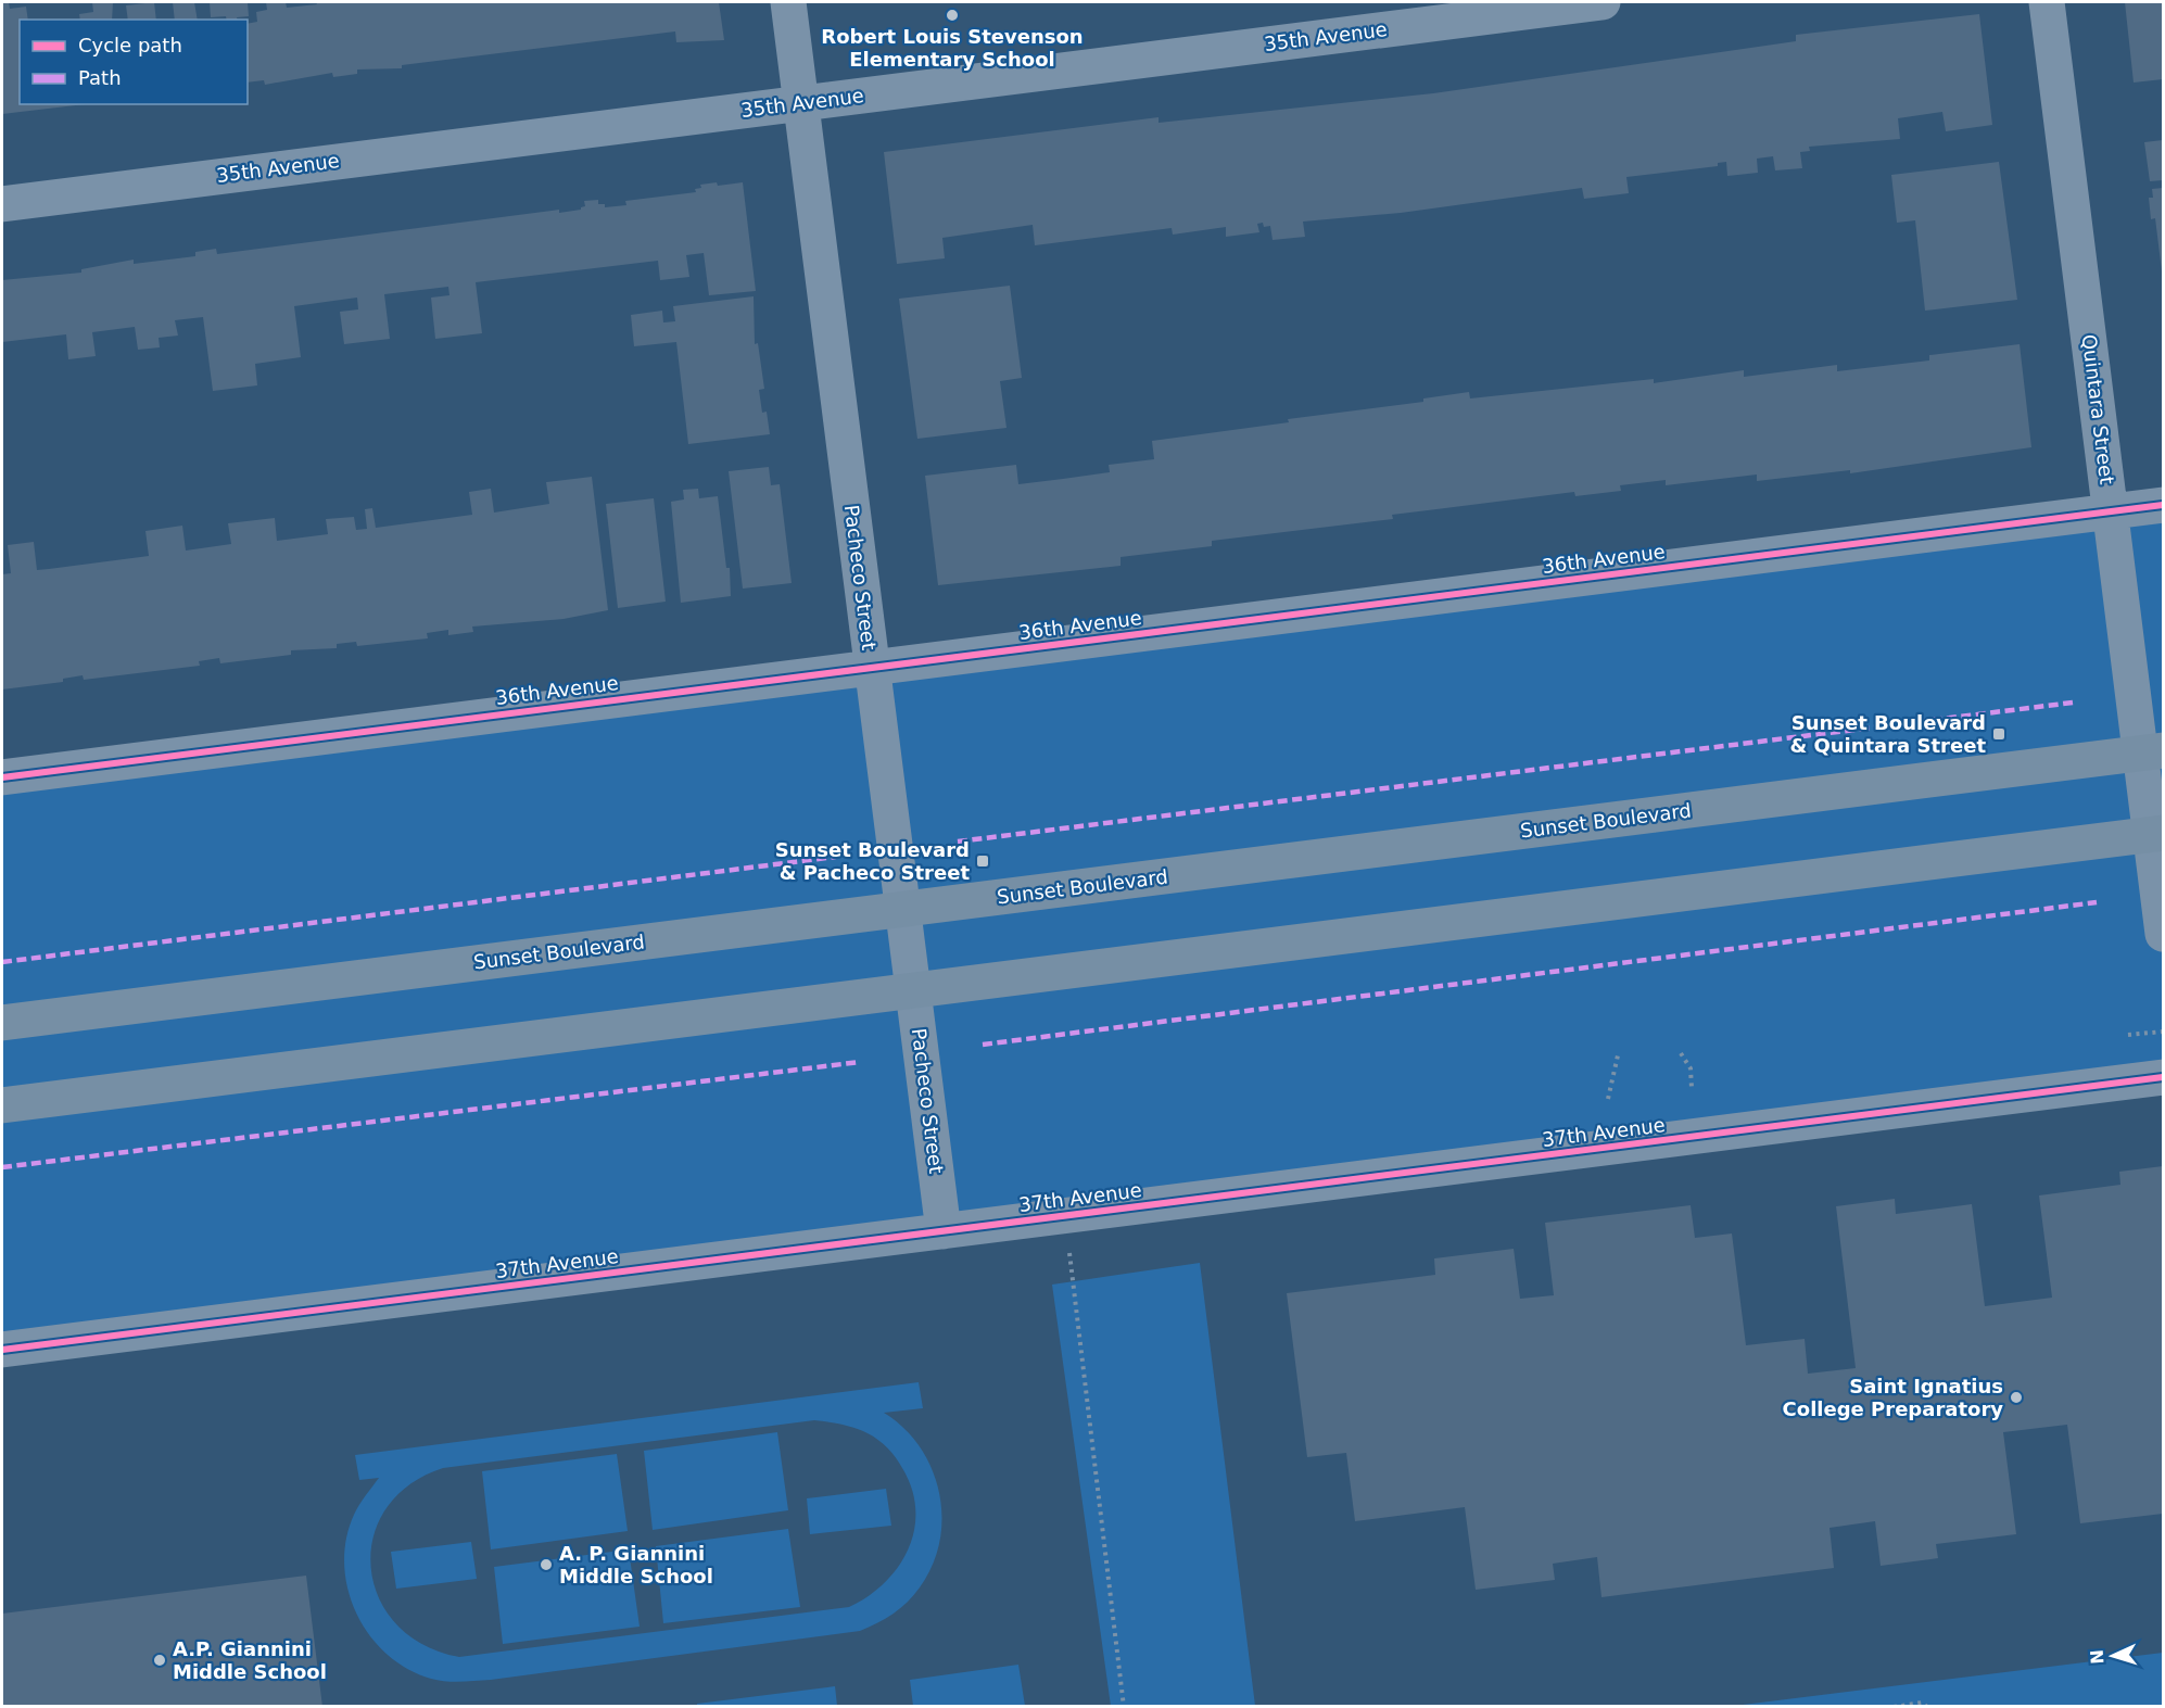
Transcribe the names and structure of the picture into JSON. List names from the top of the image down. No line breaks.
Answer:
{"streets":{"main road":["Sunset Boulevard"],"street":["35th Avenue","Quintara Street","36th Avenue","Pacheco Street","37th Avenue"]},"crossings":[["35th Avenue","Pacheco Street"],["Quintara Street","36th Avenue"],["Quintara Street","Sunset Boulevard"],["36th Avenue","Pacheco Street"],["Pacheco Street","Sunset Boulevard"],["Pacheco Street","37th Avenue"]],"places":{"other":["Robert Louis Stevenson Elementary School","Saint Ignatius College Preparatory","A. P. Giannini Middle School","A.P. Giannini Middle School"],"transit":["Sunset Boulevard & Quintara Street","Sunset Boulevard & Pacheco Street"]},"legend":["Cycle path","Path"],"north":"left"}
